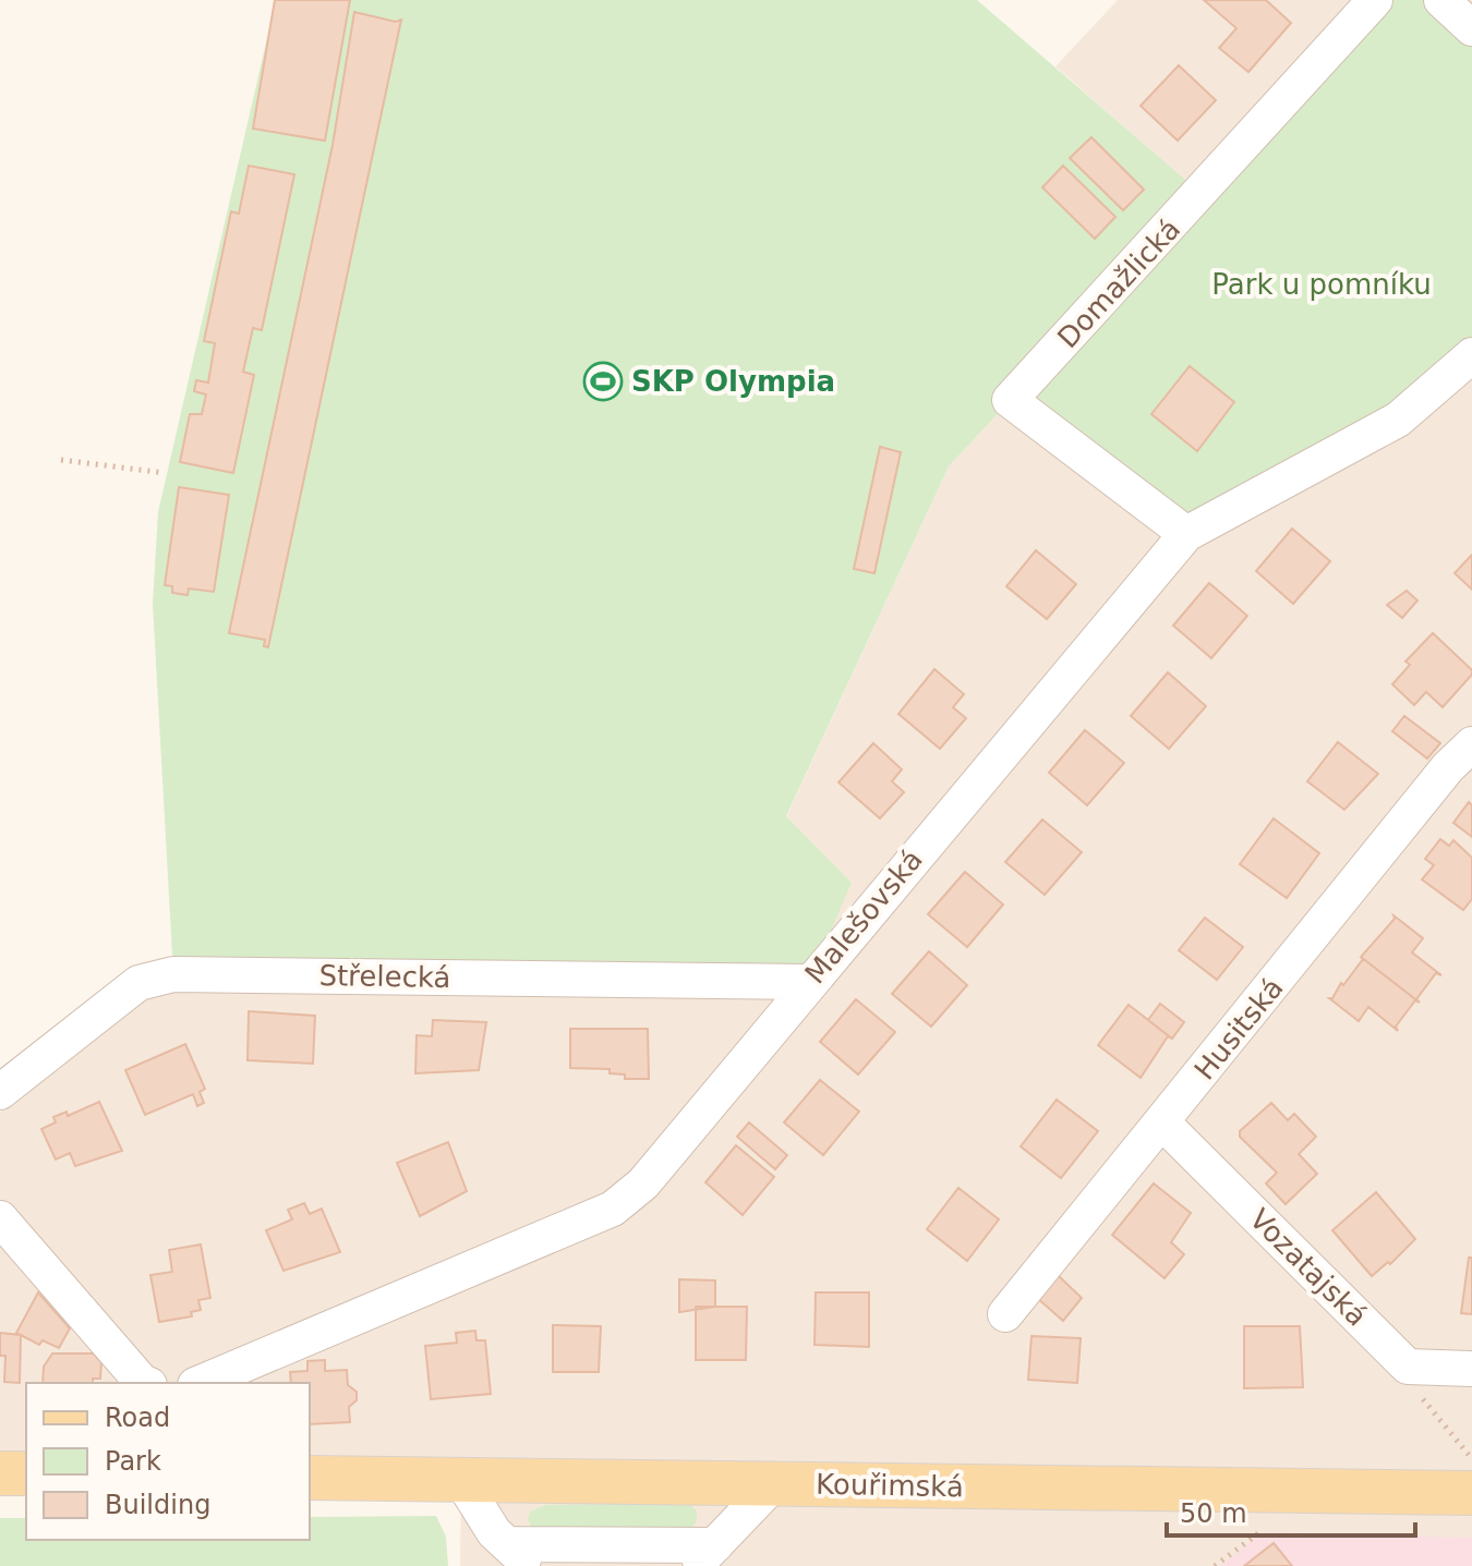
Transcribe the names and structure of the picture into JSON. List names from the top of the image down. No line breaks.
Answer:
{"streets":{"main road":["Kouřimská"],"street":["Domažlická","Malešovská","Střelecká","Husitská","Vozatajská"]},"crossings":[["Domažlická","Malešovská"],["Malešovská","Střelecká"],["Husitská","Vozatajská"]],"parks":["Park u pomníku"],"places":{"sports":["SKP Olympia"]},"legend":["Road","Park","Building"],"scale_bar":"50 m"}
